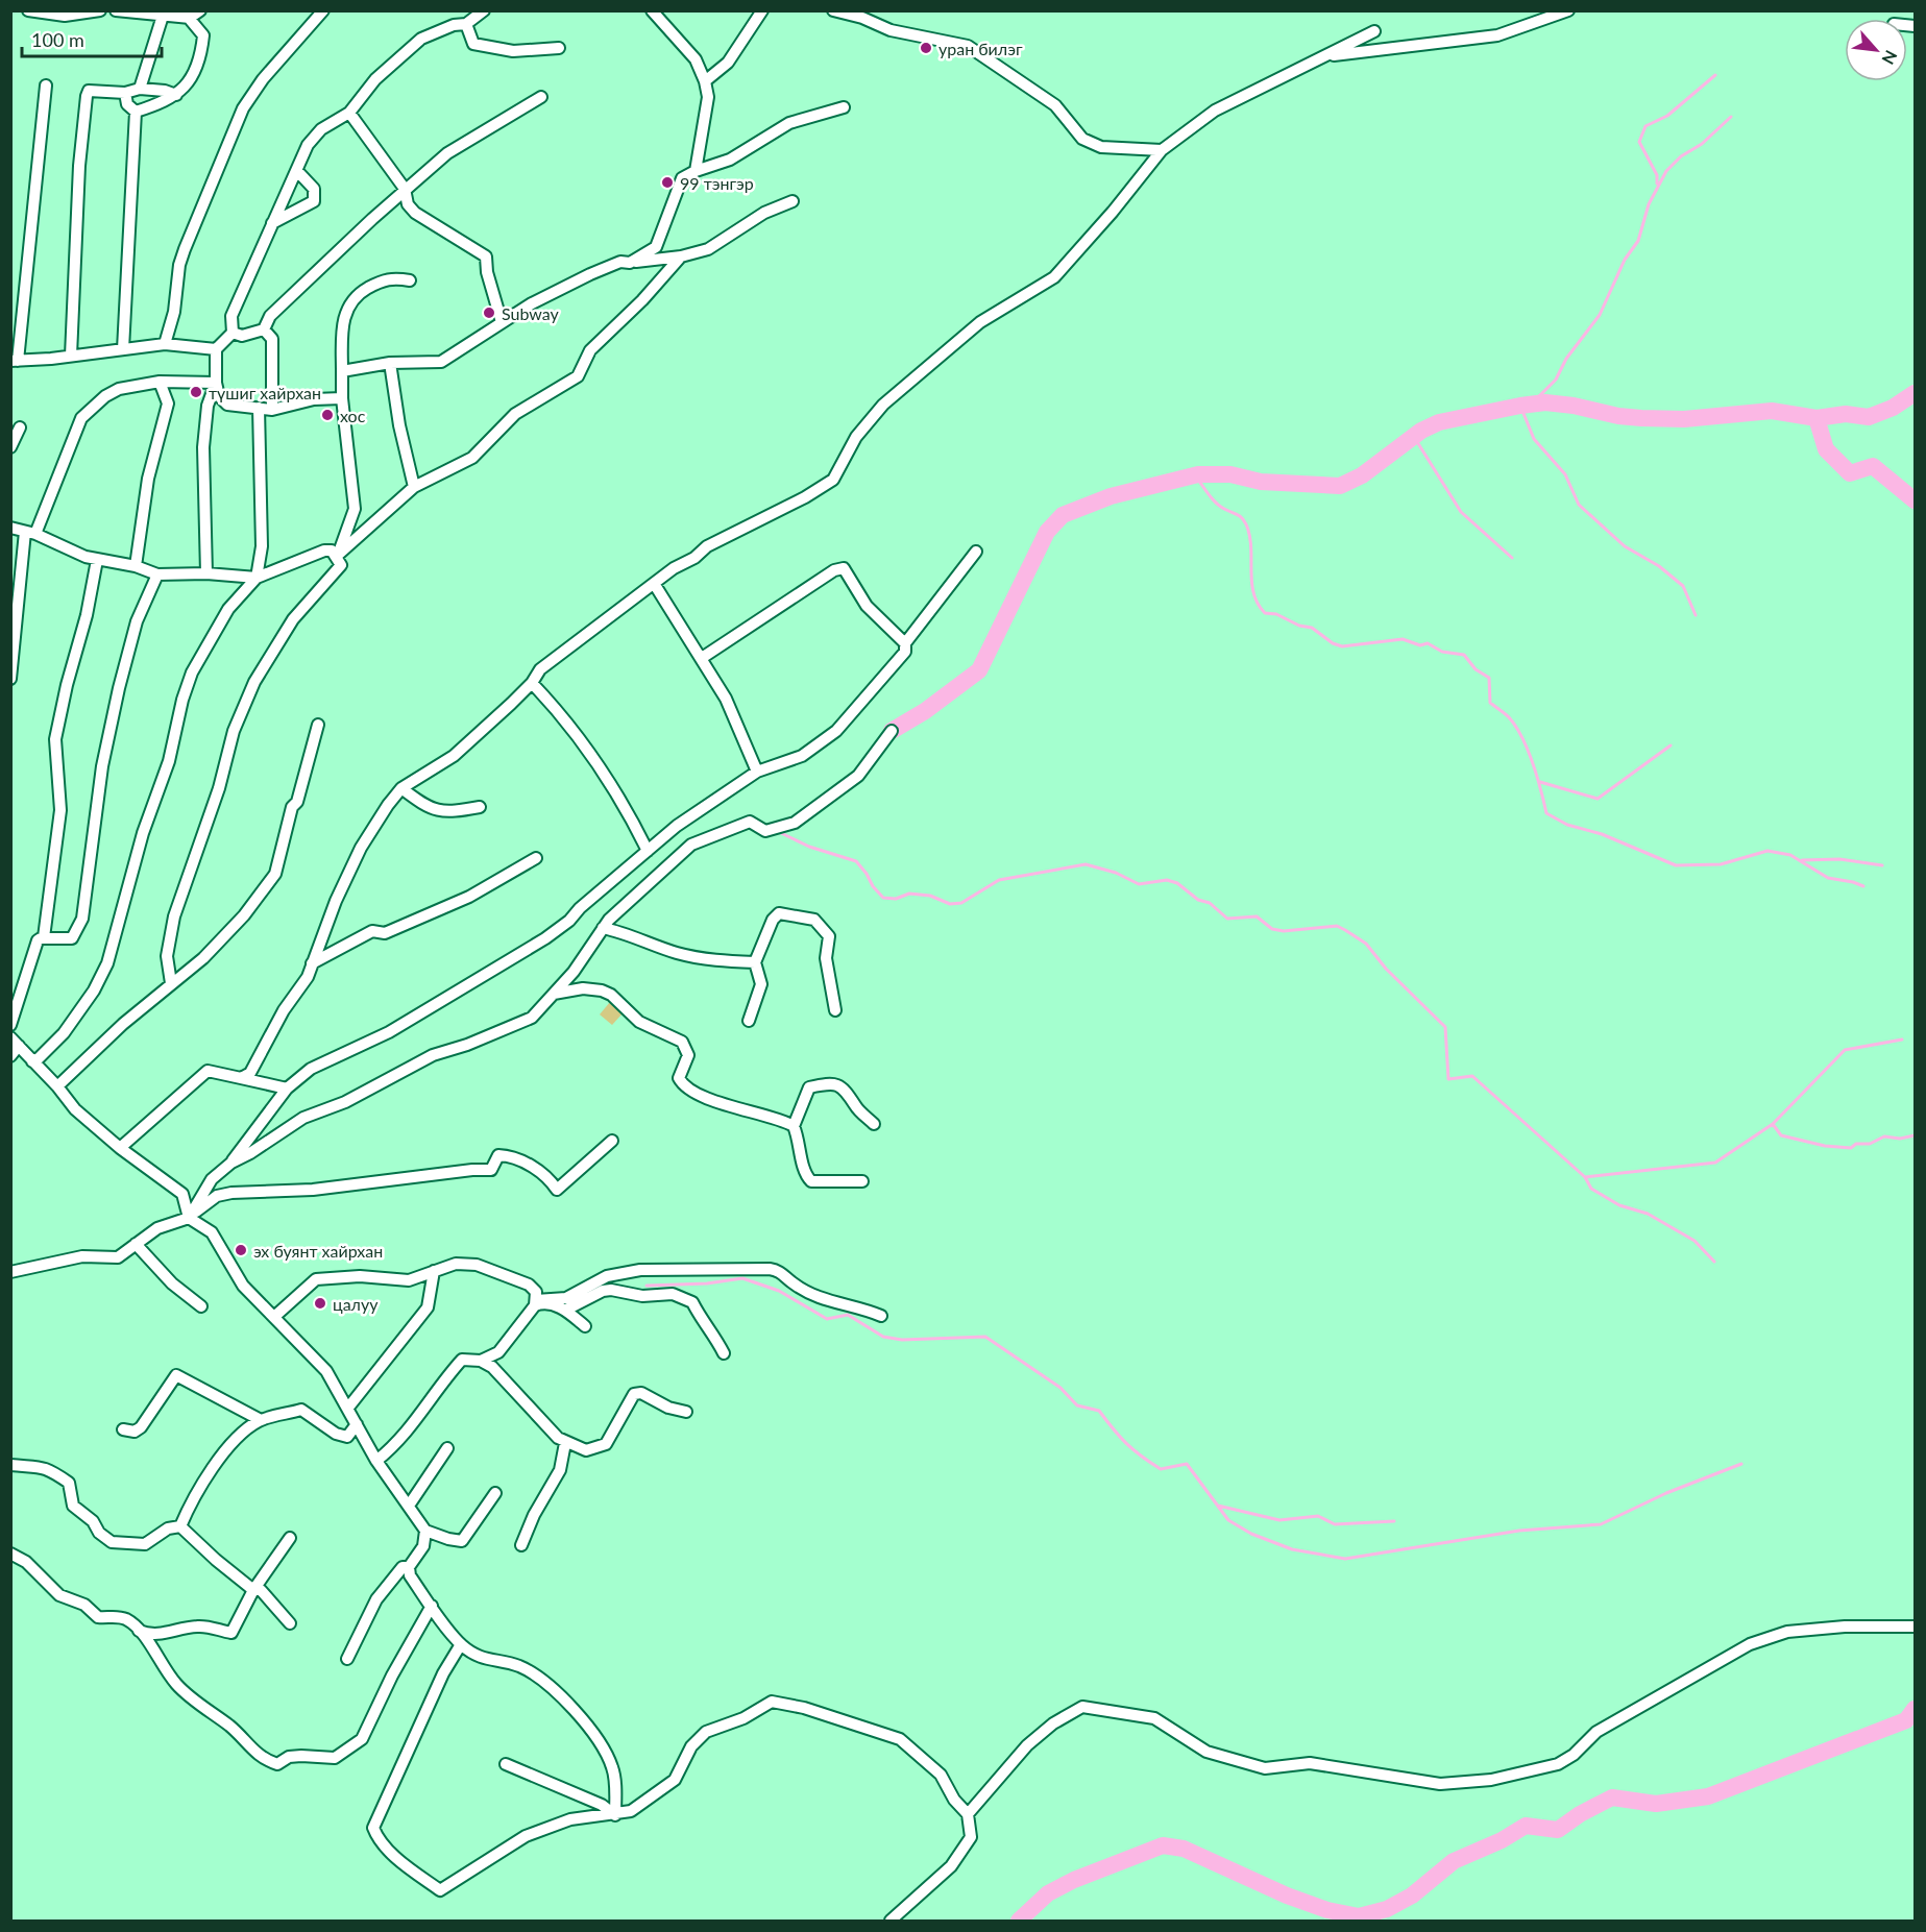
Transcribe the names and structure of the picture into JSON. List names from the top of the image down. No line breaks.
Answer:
{"places":["уран билэг","99 тэнгэр","Subway","түшиг хайрхан","хос","эх буянт хайрхан","цалуу"],"scale_bar":"100 m","north":"bottom right"}
